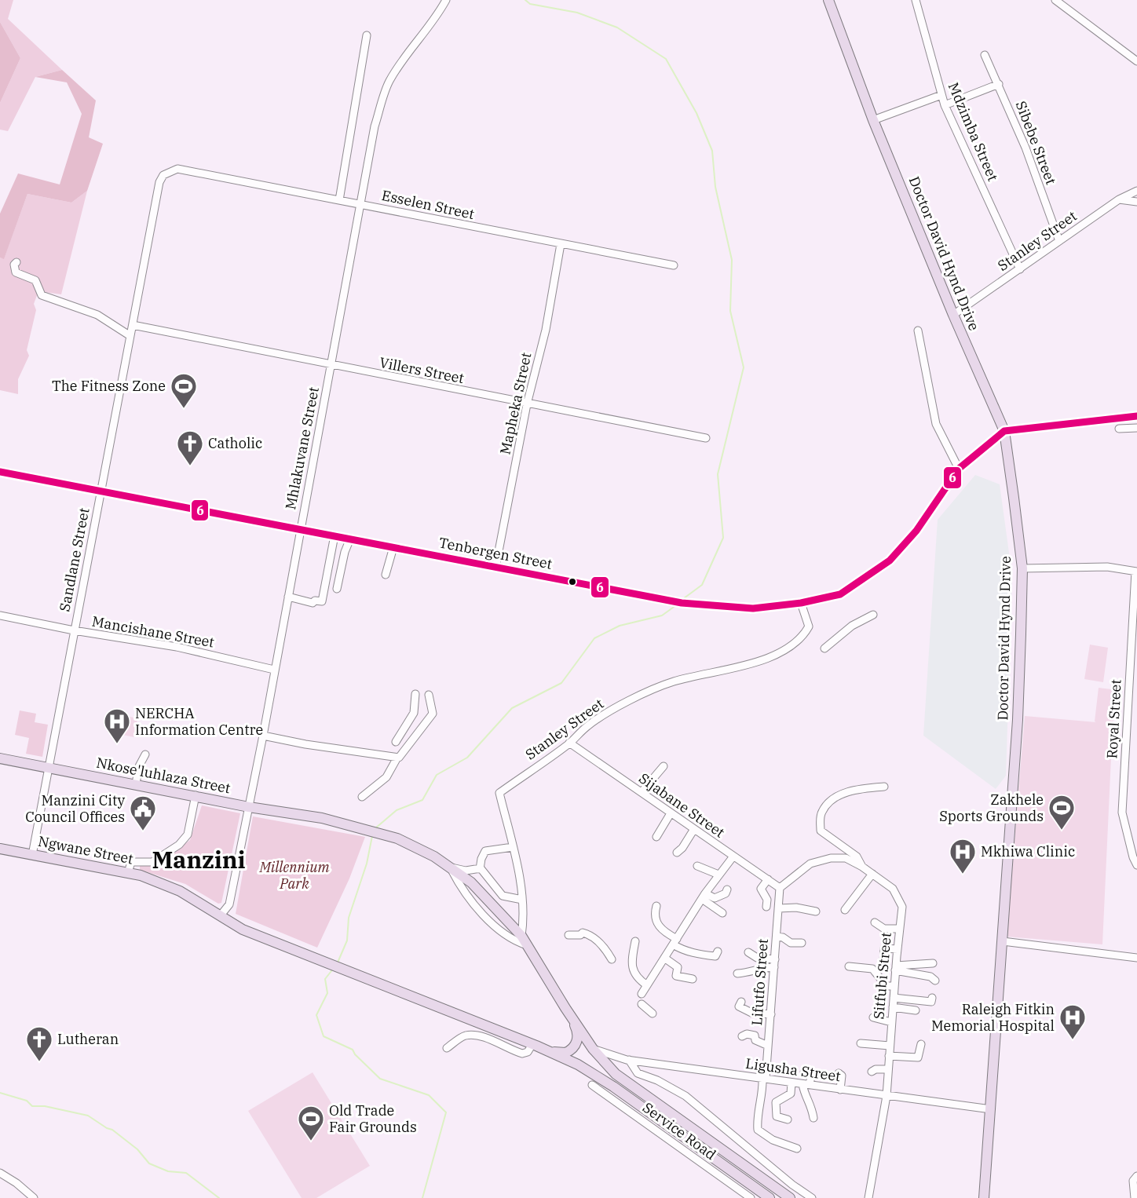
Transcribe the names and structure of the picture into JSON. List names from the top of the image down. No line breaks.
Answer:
{"streets":{"main road":["Doctor David Hynd Drive","Nkose'luhlaza Street","Ngwane Street"],"street":["Mdzimba Street","Sibebe Street","Esselen Street","Stanley Street","Villers Street","Mapheka Street","Mhlakuvane Street","Tenbergen Street","Sandlane Street","Mancishane Street","Royal Street","Sijabane Street","Sitfubi Street","Lifutfo Street","Ligusha Street","Service Road"]},"crossings":[["Mdzimba Street","Stanley Street"],["Sibebe Street","Stanley Street"],["Esselen Street","Mapheka Street"],["Esselen Street","Mhlakuvane Street"],["Esselen Street","Sandlane Street"],["Stanley Street","Doctor David Hynd Drive"],["Stanley Street","Tenbergen Street"],["Stanley Street","Nkose'luhlaza Street"],["Stanley Street","Sijabane Street"],["Doctor David Hynd Drive","Tenbergen Street"],["Doctor David Hynd Drive","Ligusha Street"],["Villers Street","Mapheka Street"],["Villers Street","Mhlakuvane Street"],["Villers Street","Sandlane Street"],["Mapheka Street","Tenbergen Street"],["Mhlakuvane Street","Tenbergen Street"],["Mhlakuvane Street","Mancishane Street"],["Mhlakuvane Street","Nkose'luhlaza Street"],["Mhlakuvane Street","Ngwane Street"],["Tenbergen Street","Sandlane Street"],["Sandlane Street","Mancishane Street"],["Sandlane Street","Nkose'luhlaza Street"],["Sandlane Street","Ngwane Street"],["Sijabane Street","Sitfubi Street"],["Sijabane Street","Lifutfo Street"],["Sitfubi Street","Lifutfo Street"],["Sitfubi Street","Ligusha Street"],["Lifutfo Street","Ligusha Street"]],"districts":["Manzini"],"parks":["Millennium Park"],"places":{"sports":["The Fitness Zone","Zakhele Sports Grounds","Old Trade Fair Grounds"],"church":["Catholic","Lutheran"],"hospital":["NERCHA Information Centre","Mkhiwa Clinic","Raleigh Fitkin Memorial Hospital"],"public building":["Manzini City Council Offices"]},"lines":["transit line 6"]}
